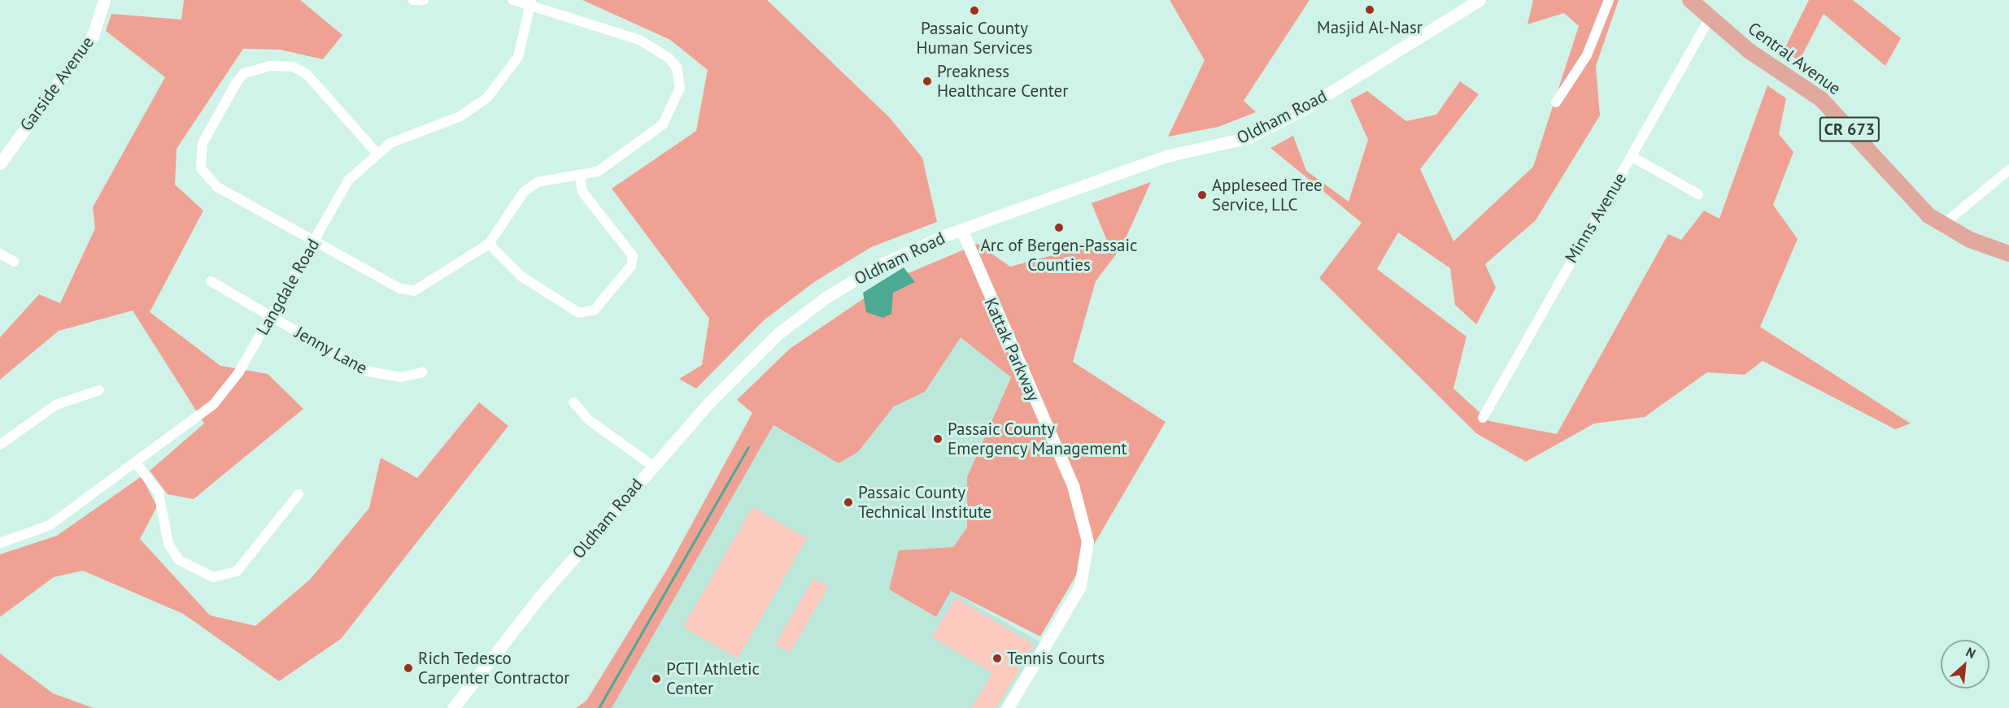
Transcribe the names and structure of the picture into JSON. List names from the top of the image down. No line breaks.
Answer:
{"streets":{"main road":["Central Avenue","CR 673"],"street":["Garside Avenue","Oldham Road","Minns Avenue","Langdale Road","Kattak Parkway","Jenny Lane"]},"crossings":[["Central Avenue","Minns Avenue"],["Oldham Road","Kattak Parkway"],["Langdale Road","Jenny Lane"]],"places":["Masjid Al-Nasr","Passaic County Human Services","Preakness Healthcare Center","Appleseed Tree Service, LLC","Arc of Bergen-Passaic Counties","Passaic County Emergency Management","Passaic County Technical Institute","Tennis Courts","Rich Tedesco Carpenter Contractor","PCTI Athletic Center"],"north":"top right"}
